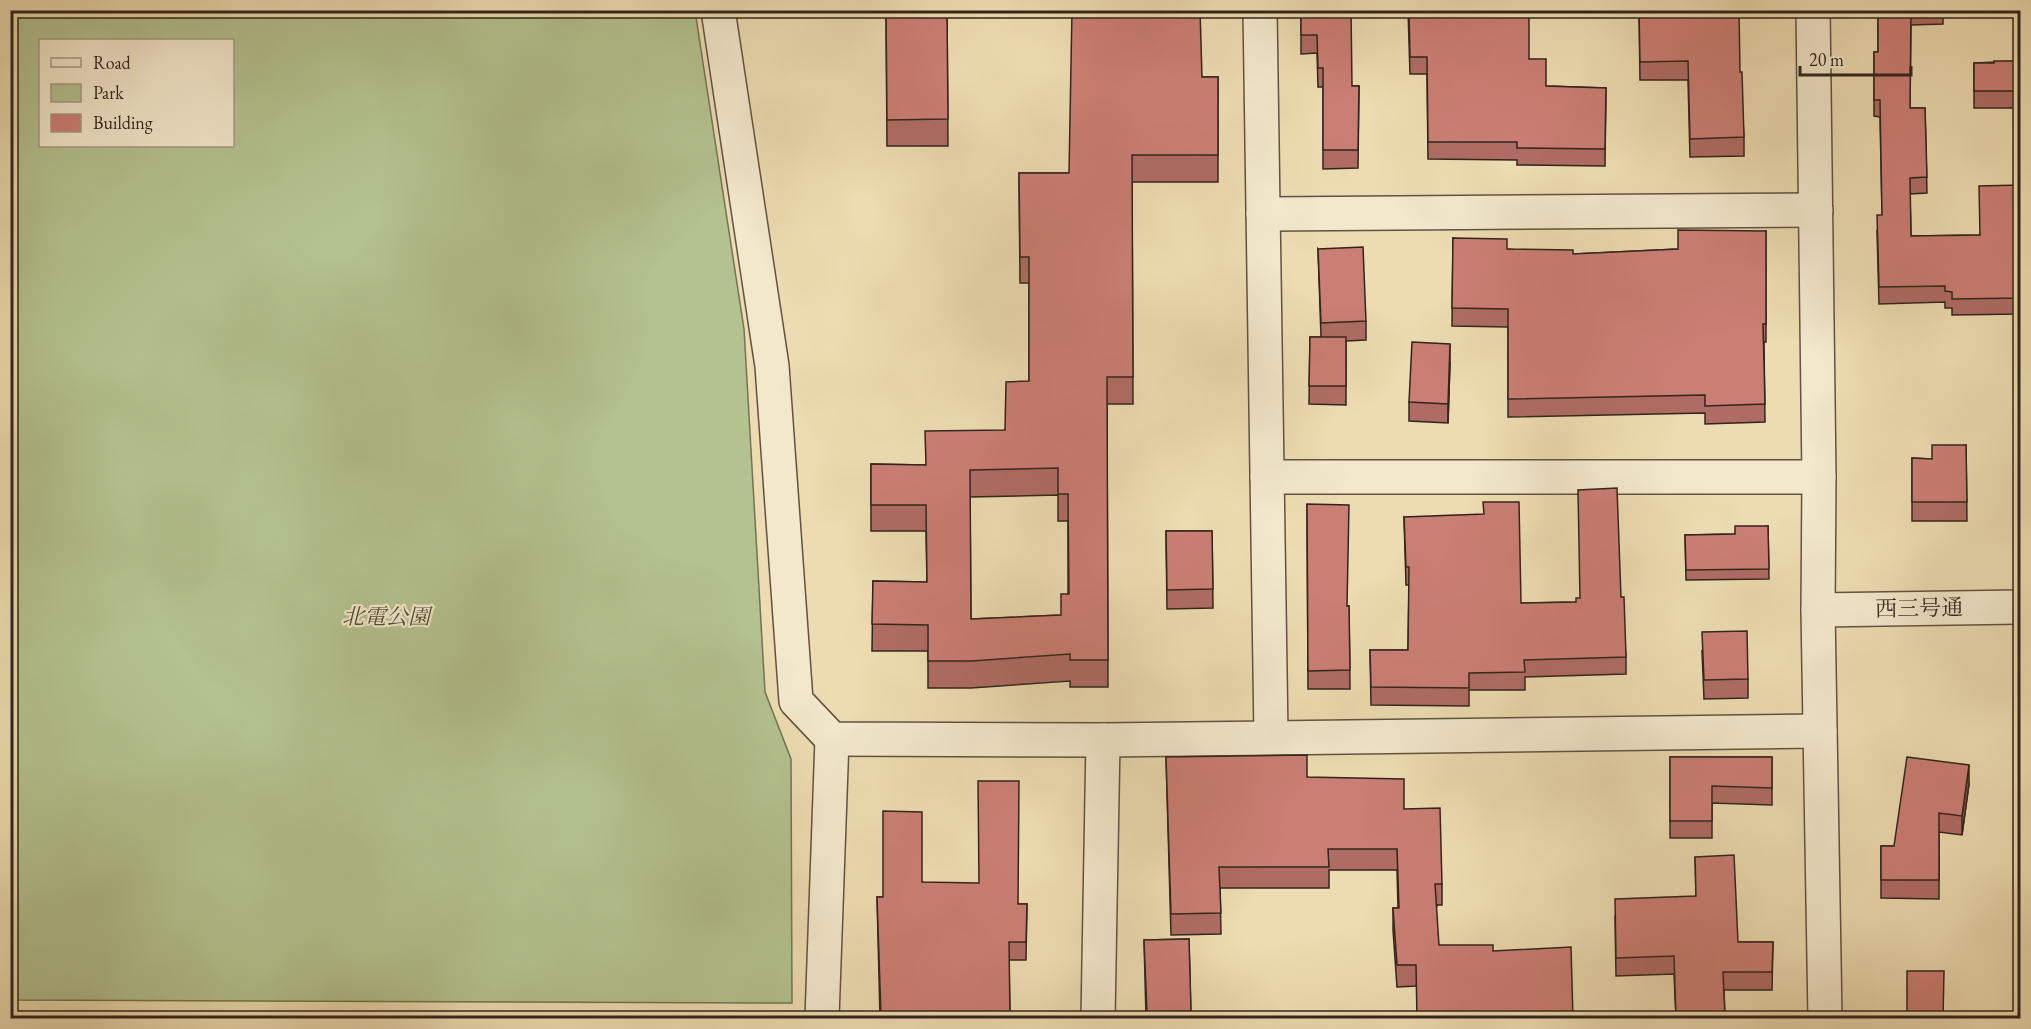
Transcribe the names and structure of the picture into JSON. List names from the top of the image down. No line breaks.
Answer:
{"streets":{"street":["西三号通"]},"parks":["北電公園"],"legend":["Road","Park","Building"],"scale_bar":"20 m"}
